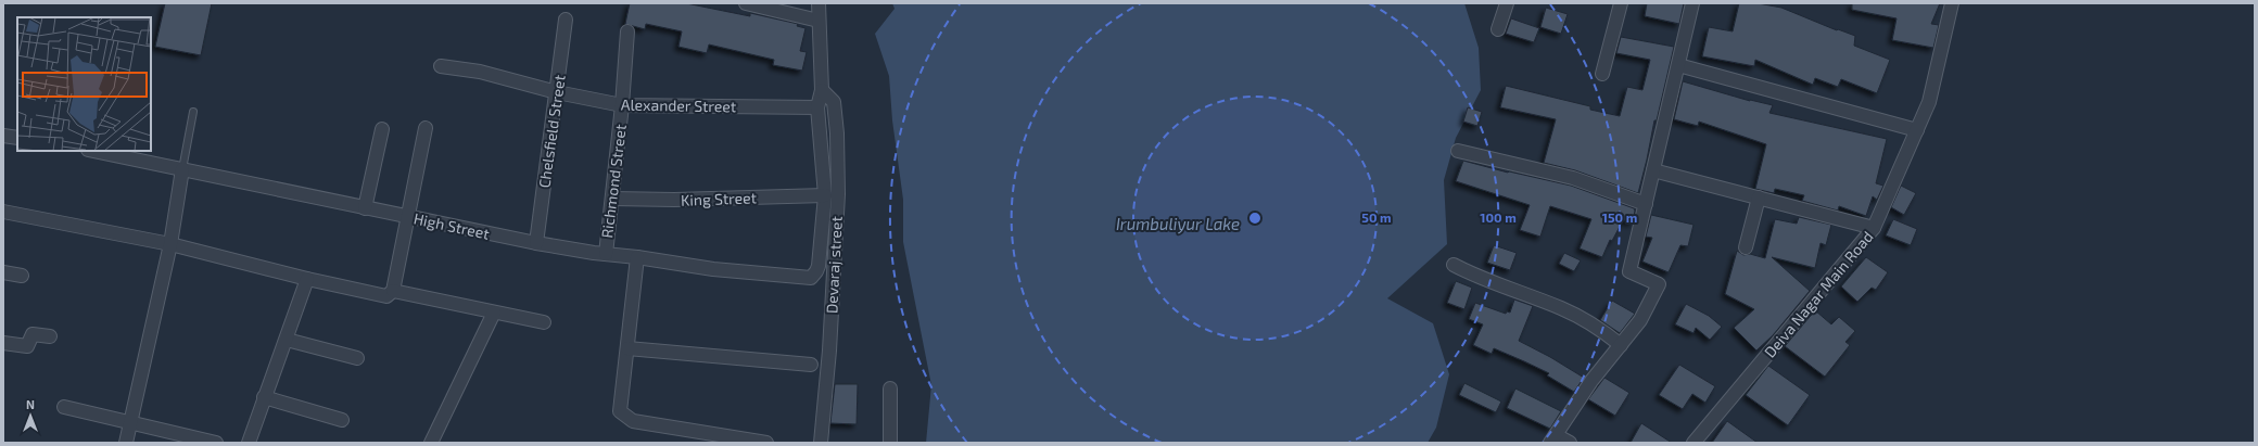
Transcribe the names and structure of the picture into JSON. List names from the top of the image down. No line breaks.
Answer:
{"streets":{"street":["Alexander Street","Chelsfield Street","Richmond Street","King Street","High Street","Devaraj street","Deiva Nagar Main Road"]},"crossings":[["Alexander Street","Chelsfield Street"],["Alexander Street","Richmond Street"],["Alexander Street","Devaraj street"],["Chelsfield Street","High Street"],["Richmond Street","King Street"],["Richmond Street","High Street"],["King Street","Devaraj street"],["High Street","Devaraj street"]],"water":["Irumbuliyur Lake"],"north":"top","rings":["50 m","100 m","150 m"]}
